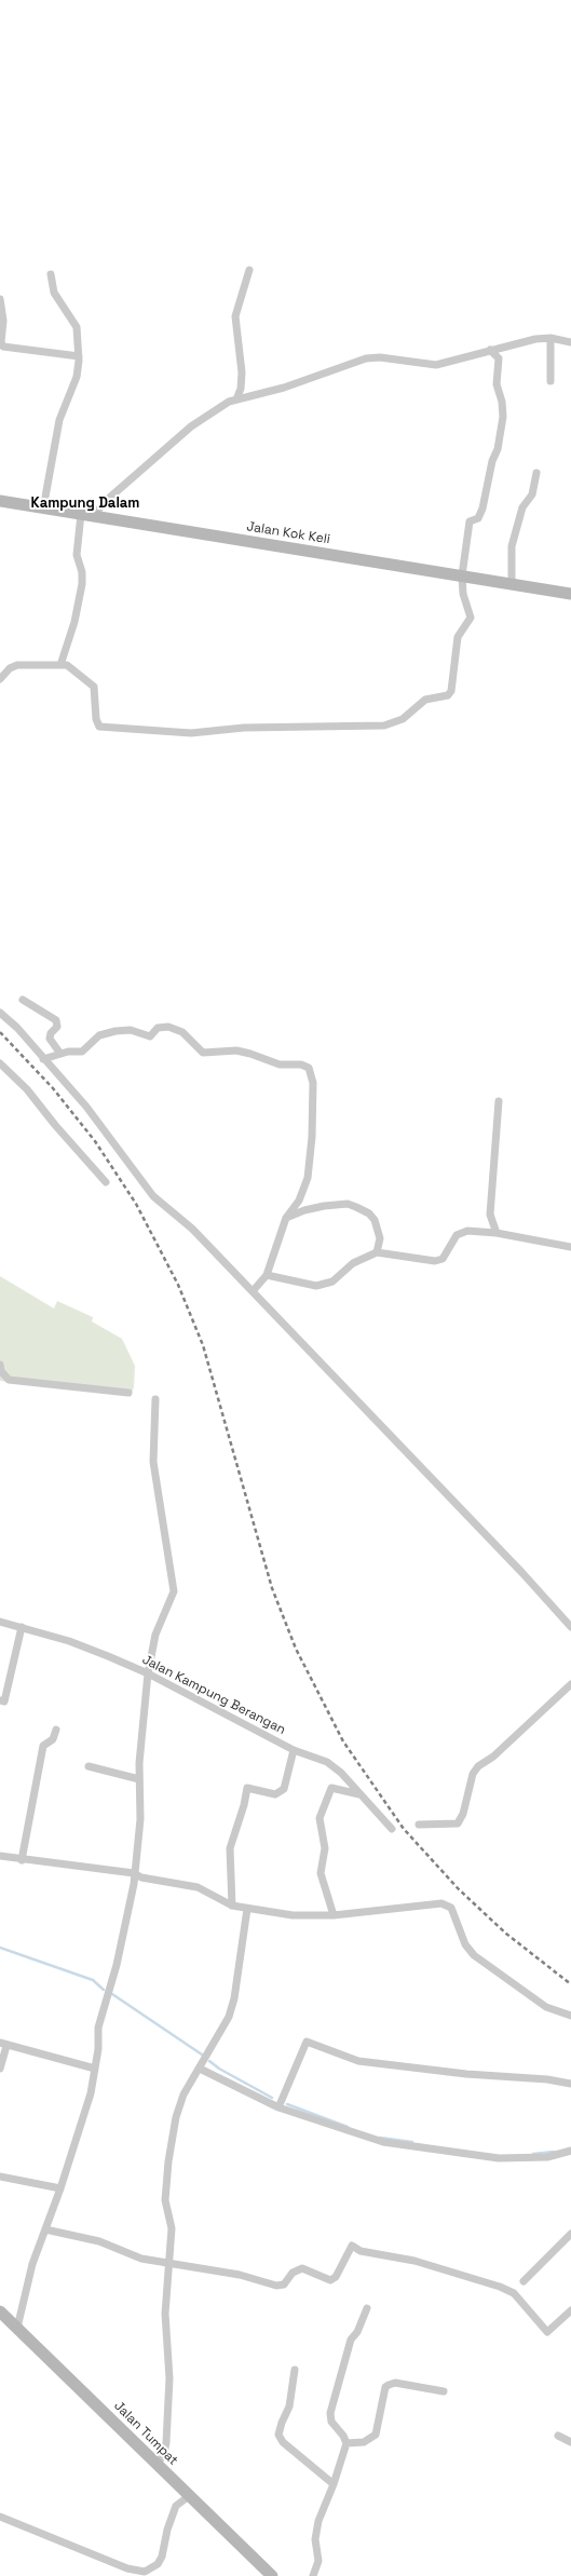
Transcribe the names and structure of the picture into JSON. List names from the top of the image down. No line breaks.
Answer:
{"streets":{"street":["Jalan Kok Keli","Jalan Kampung Berangan","Jalan Tumpat"]},"districts":["Kampung Dalam"]}
